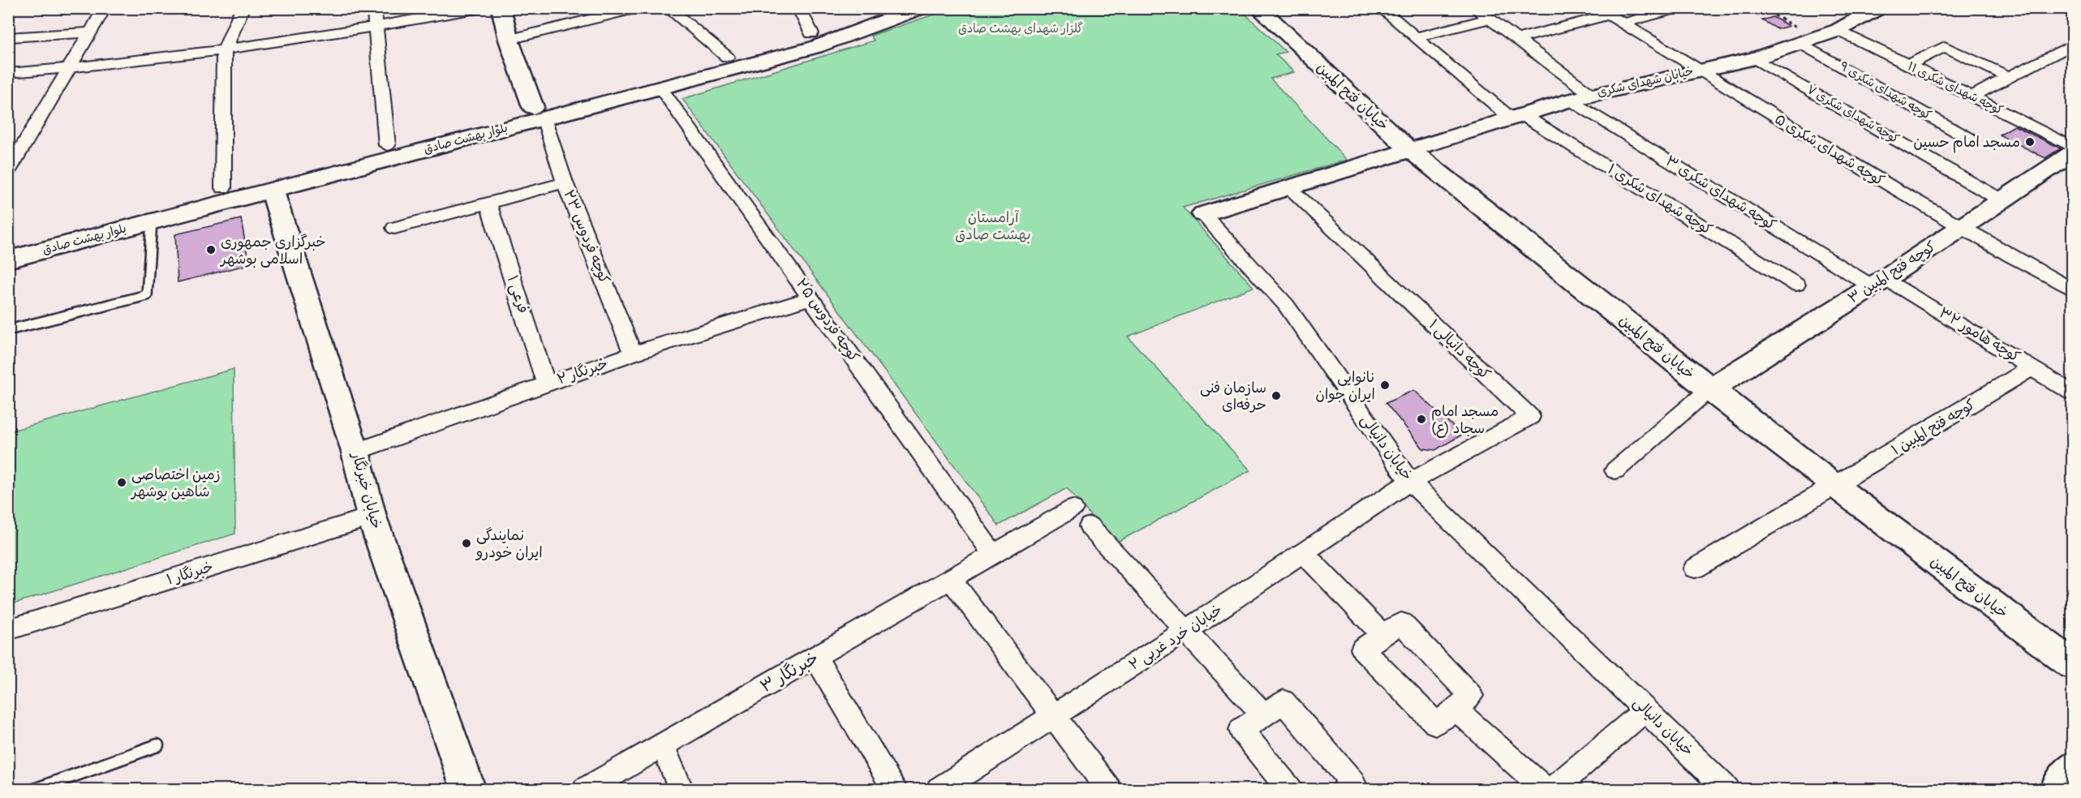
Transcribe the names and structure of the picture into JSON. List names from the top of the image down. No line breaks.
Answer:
{"streets":{"street":["خیابان شهدای شکری","کوچه شهدای شکری ۱۱","کوچه شهدای شکری ۹","خیابان فتح المبین","کوچه شهدای شکری ۷","بلوار بهشت صادق","کوچه شهدای شکری ۵","کوچه شهدای شکری ۳","کوچه شهدای شکری ۱","کوچه فردوس ۲۳","کوچه فتح المبین ۳","فرعی ۱","کوچه فردوس ۲۵","کوچه هامور ۳۲","کوچه دانیالی ۱","خبرنگار ۲","کوچه فتح المبین ۱","خیابان دانیالی","خیابان خبرنگار","خبرنگار ۱","خیابان خرد غربی ۲","خبرنگار ۳"]},"crossings":[["خیابان شهدای شکری","کوچه شهدای شکری ۱۱"],["خیابان شهدای شکری","کوچه شهدای شکری ۹"],["خیابان شهدای شکری","خیابان فتح المبین"],["خیابان شهدای شکری","کوچه شهدای شکری ۷"],["خیابان شهدای شکری","کوچه شهدای شکری ۵"],["خیابان شهدای شکری","کوچه شهدای شکری ۳"],["خیابان شهدای شکری","کوچه شهدای شکری ۱"],["خیابان شهدای شکری","خیابان دانیالی"],["خیابان فتح المبین","کوچه فتح المبین ۳"],["خیابان فتح المبین","کوچه فتح المبین ۱"],["خیابان فتح المبین","خیابان دانیالی"],["کوچه شهدای شکری ۷","کوچه فتح المبین ۳"],["بلوار بهشت صادق","کوچه فردوس ۲۳"],["بلوار بهشت صادق","کوچه فردوس ۲۵"],["بلوار بهشت صادق","خیابان خبرنگار"],["کوچه شهدای شکری ۵","کوچه فتح المبین ۳"],["کوچه شهدای شکری ۳","کوچه فتح المبین ۳"],["کوچه شهدای شکری ۳","کوچه هامور ۳۲"],["کوچه فردوس ۲۳","خبرنگار ۲"],["کوچه فتح المبین ۳","کوچه هامور ۳۲"],["فرعی ۱","خبرنگار ۲"],["کوچه فردوس ۲۵","خبرنگار ۲"],["کوچه فردوس ۲۵","خبرنگار ۳"],["کوچه هامور ۳۲","کوچه فتح المبین ۱"],["کوچه دانیالی ۱","خیابان دانیالی"],["کوچه دانیالی ۱","خیابان خرد غربی ۲"],["خبرنگار ۲","خیابان خبرنگار"],["خیابان دانیالی","خیابان خرد غربی ۲"],["خیابان خبرنگار","خبرنگار ۱"]],"parks":["گلزار شهدای بهشت صادق","آرامستان بهشت صادق"],"places":["مسجد امام حسین","خبرگزاری جمهوری اسلامی بوشهر","نانوایی ایران جوان","سازمان فنی حرفه‌ای","مسجد امام سجاد (ع)","زمین اختصاصی شاهین بوشهر","نمایندگی ایران خودرو"]}
